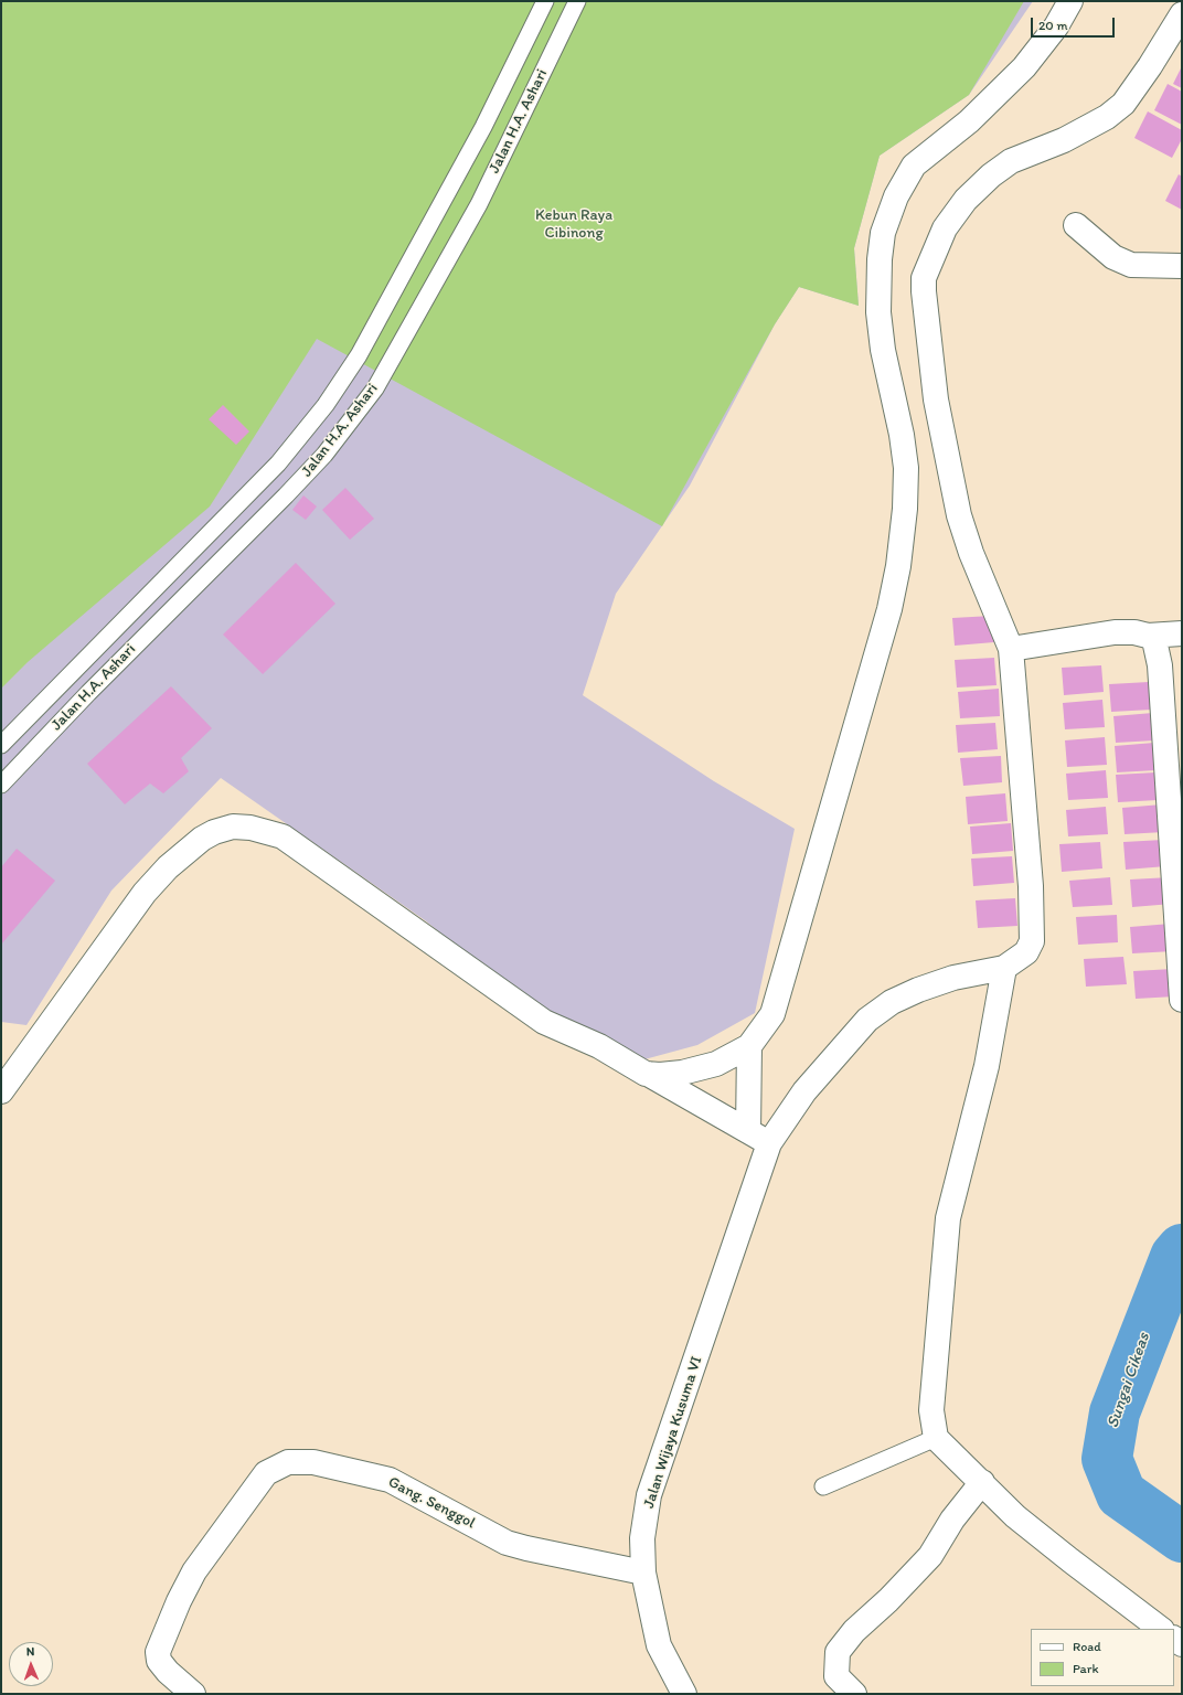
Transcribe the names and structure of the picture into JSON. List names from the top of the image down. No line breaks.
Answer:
{"streets":{"street":["Jalan Wijaya Kusuma VI","Gang. Senggol"],"lane":["Jalan H.A. Ashari"]},"crossings":[["Jalan Wijaya Kusuma VI","Gang. Senggol"]],"water":["Sungai Cikeas"],"parks":["Kebun Raya Cibinong"],"legend":["Road","Park"],"scale_bar":"20 m","north":"top"}
